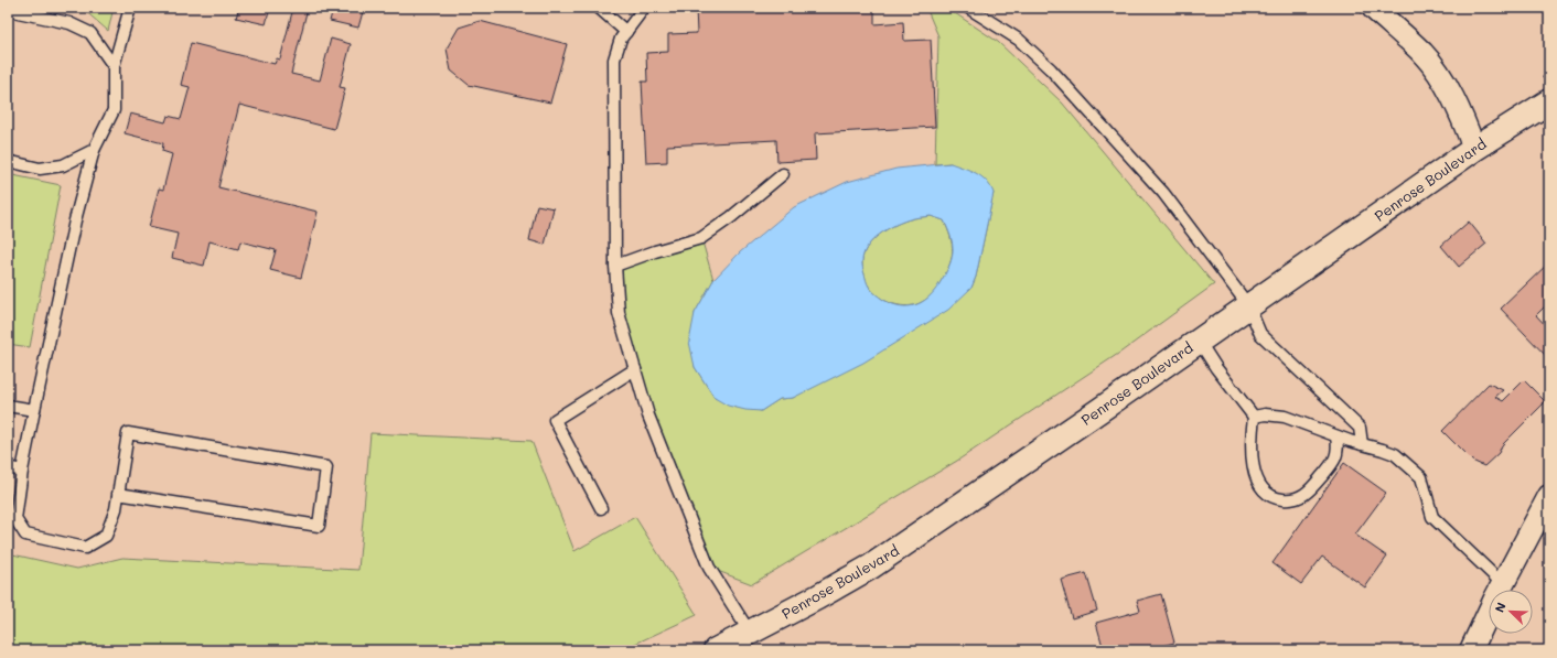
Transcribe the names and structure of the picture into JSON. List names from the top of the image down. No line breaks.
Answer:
{"streets":{"street":["Penrose Boulevard"]},"north":"top left"}
